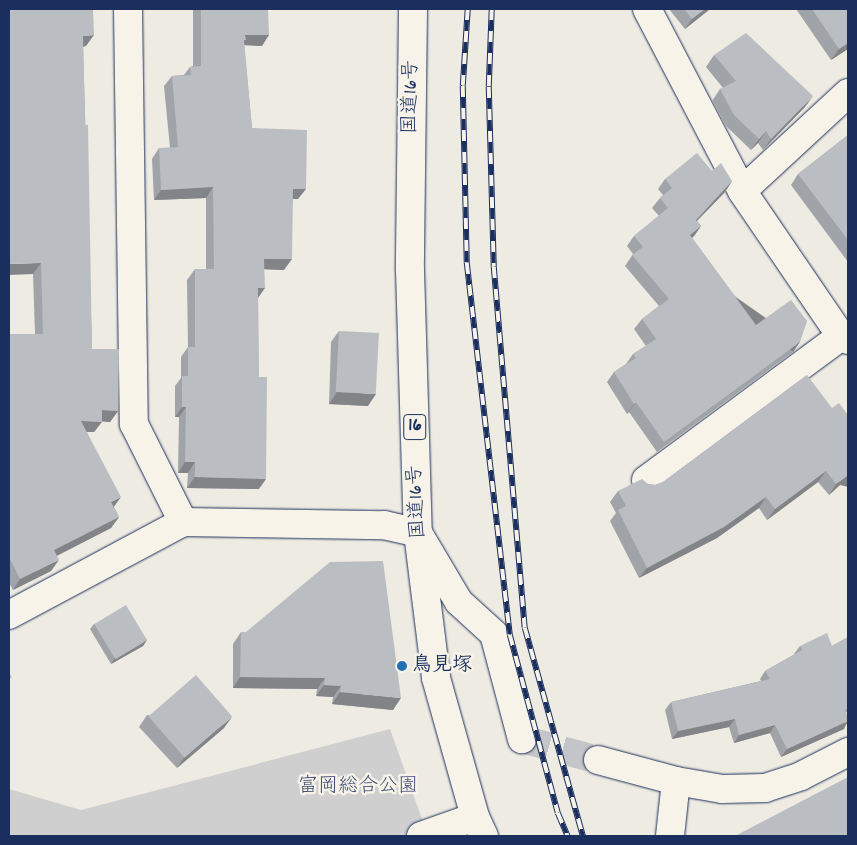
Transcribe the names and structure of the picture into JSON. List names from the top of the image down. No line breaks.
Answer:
{"streets":{"main road":["国道16号","16"]},"parks":["富岡総合公園"],"places":["鳥見塚"]}
